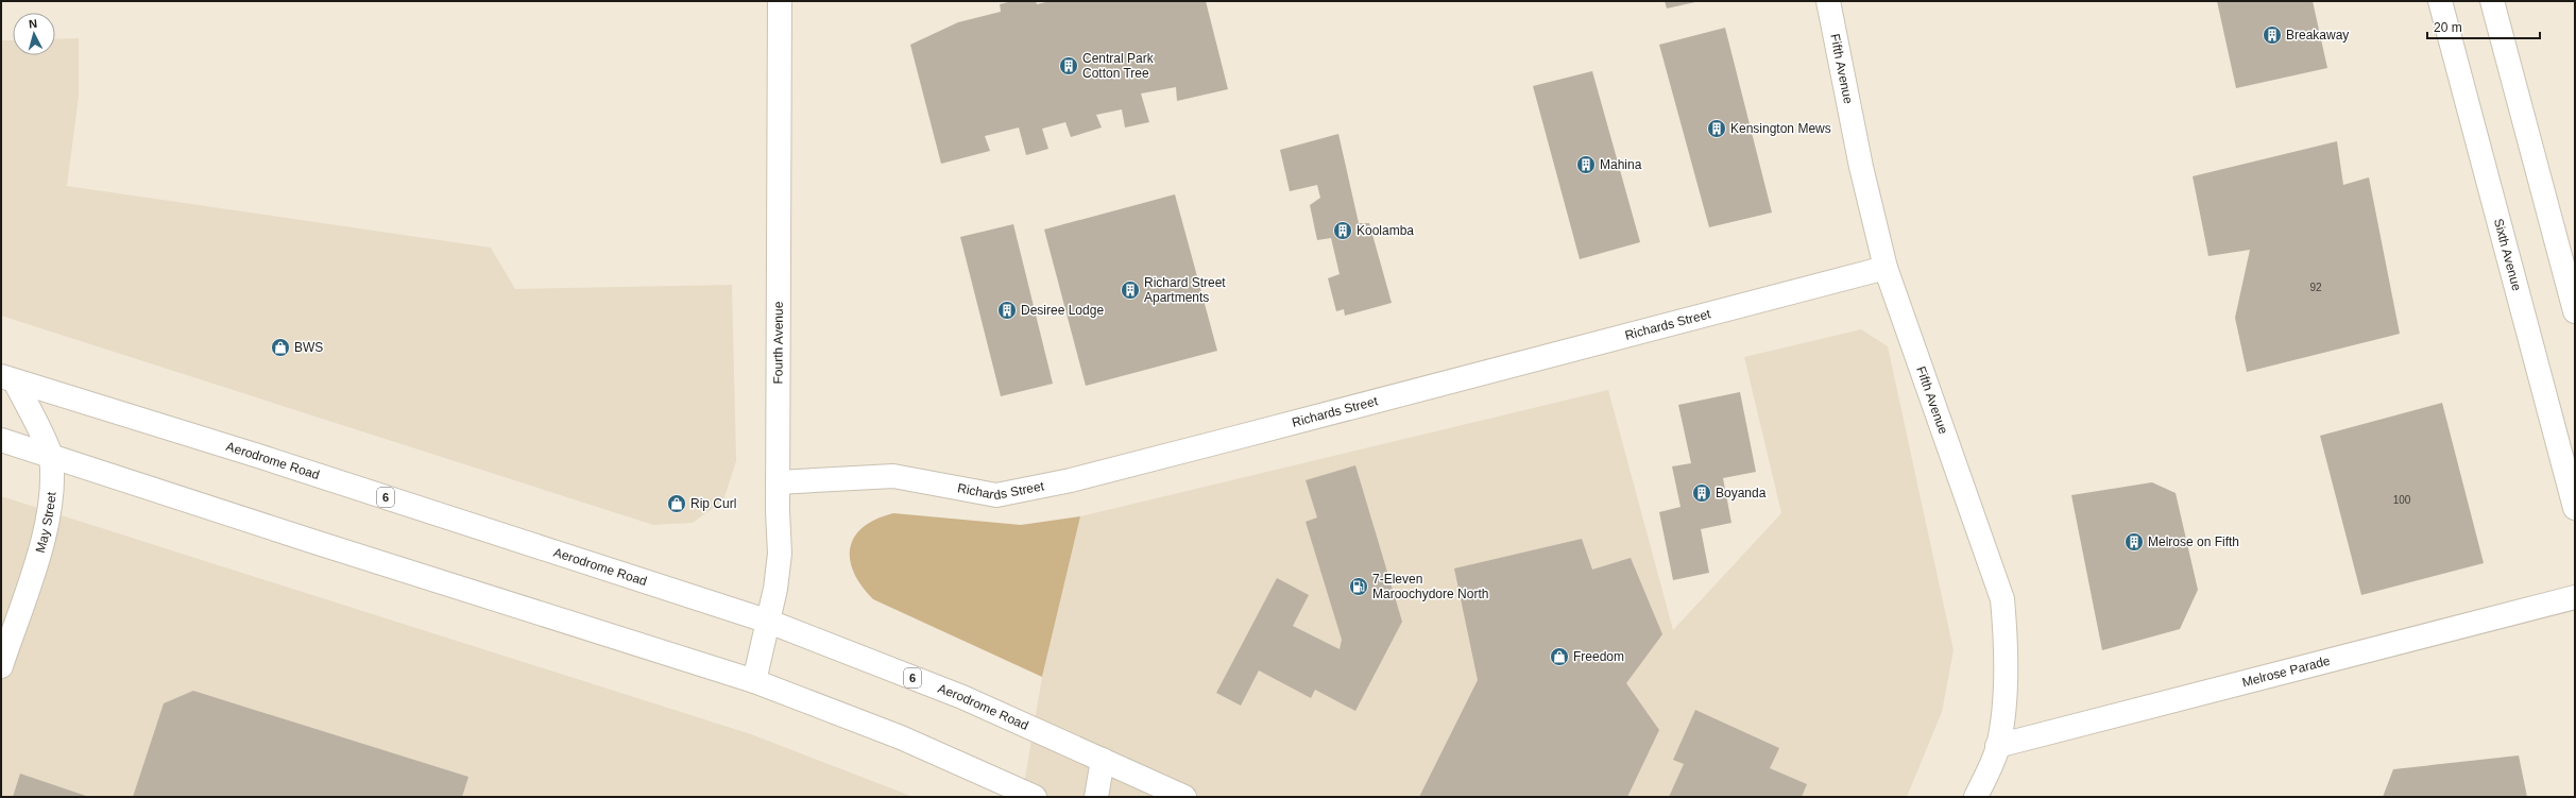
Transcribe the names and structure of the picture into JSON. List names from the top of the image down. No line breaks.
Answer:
{"streets":{"street":["Fifth Avenue","Sixth Avenue","Richards Street","Fourth Avenue","Aerodrome Road","6","May Street","Melrose Parade"]},"crossings":[["Fifth Avenue","Richards Street"],["Fifth Avenue","Melrose Parade"],["Richards Street","Fourth Avenue"],["Fourth Avenue","Aerodrome Road"],["Aerodrome Road","May Street"]],"places":{"building":["Breakaway","Central Park Cotton Tree","Kensington Mews","Mahina","Koolamba","Richard Street Apartments","Desiree Lodge","Boyanda","Melrose on Fifth"],"shop":["BWS","Rip Curl","Freedom"],"fuel station":["7-Eleven Maroochydore North"]},"house_numbers":["92","100"],"scale_bar":"20 m","north":"top"}
